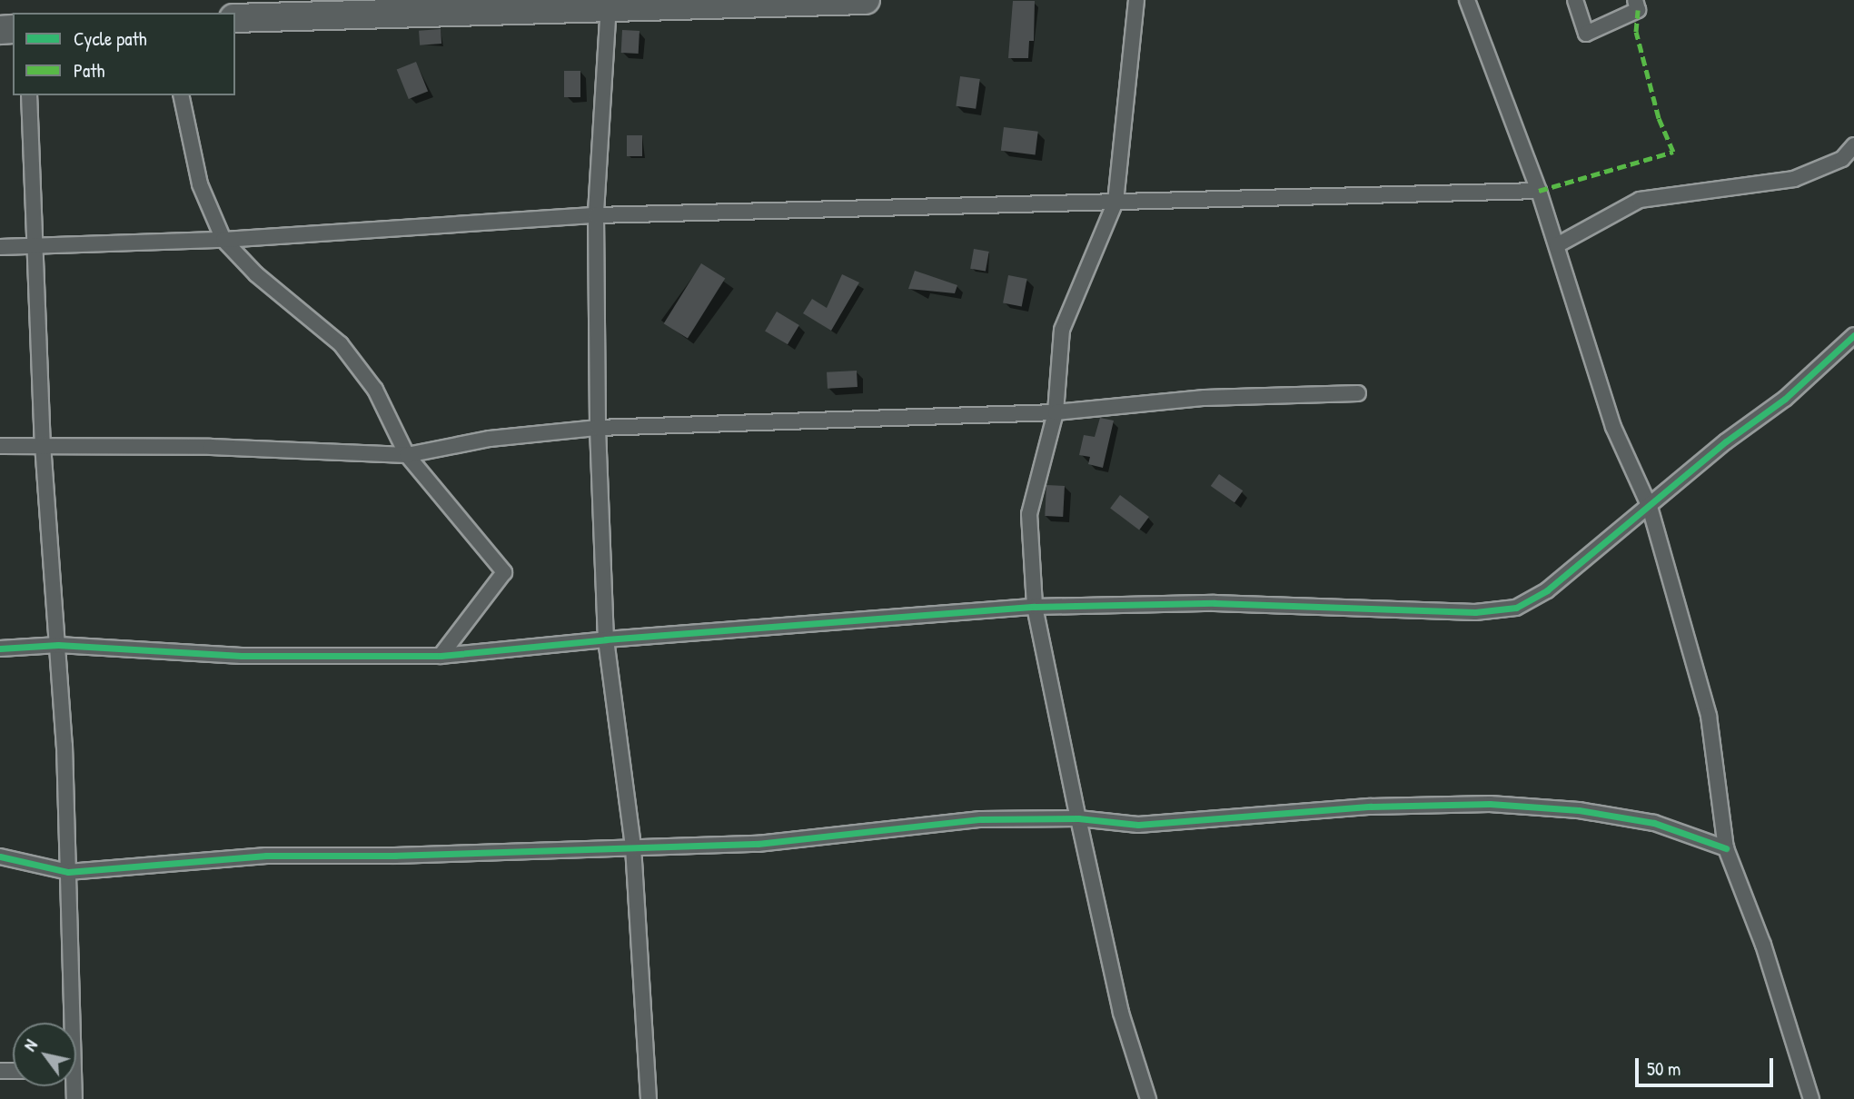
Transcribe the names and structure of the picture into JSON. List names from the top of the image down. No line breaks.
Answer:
{"legend":["Cycle path","Path"],"scale_bar":"50 m","north":"top left"}
